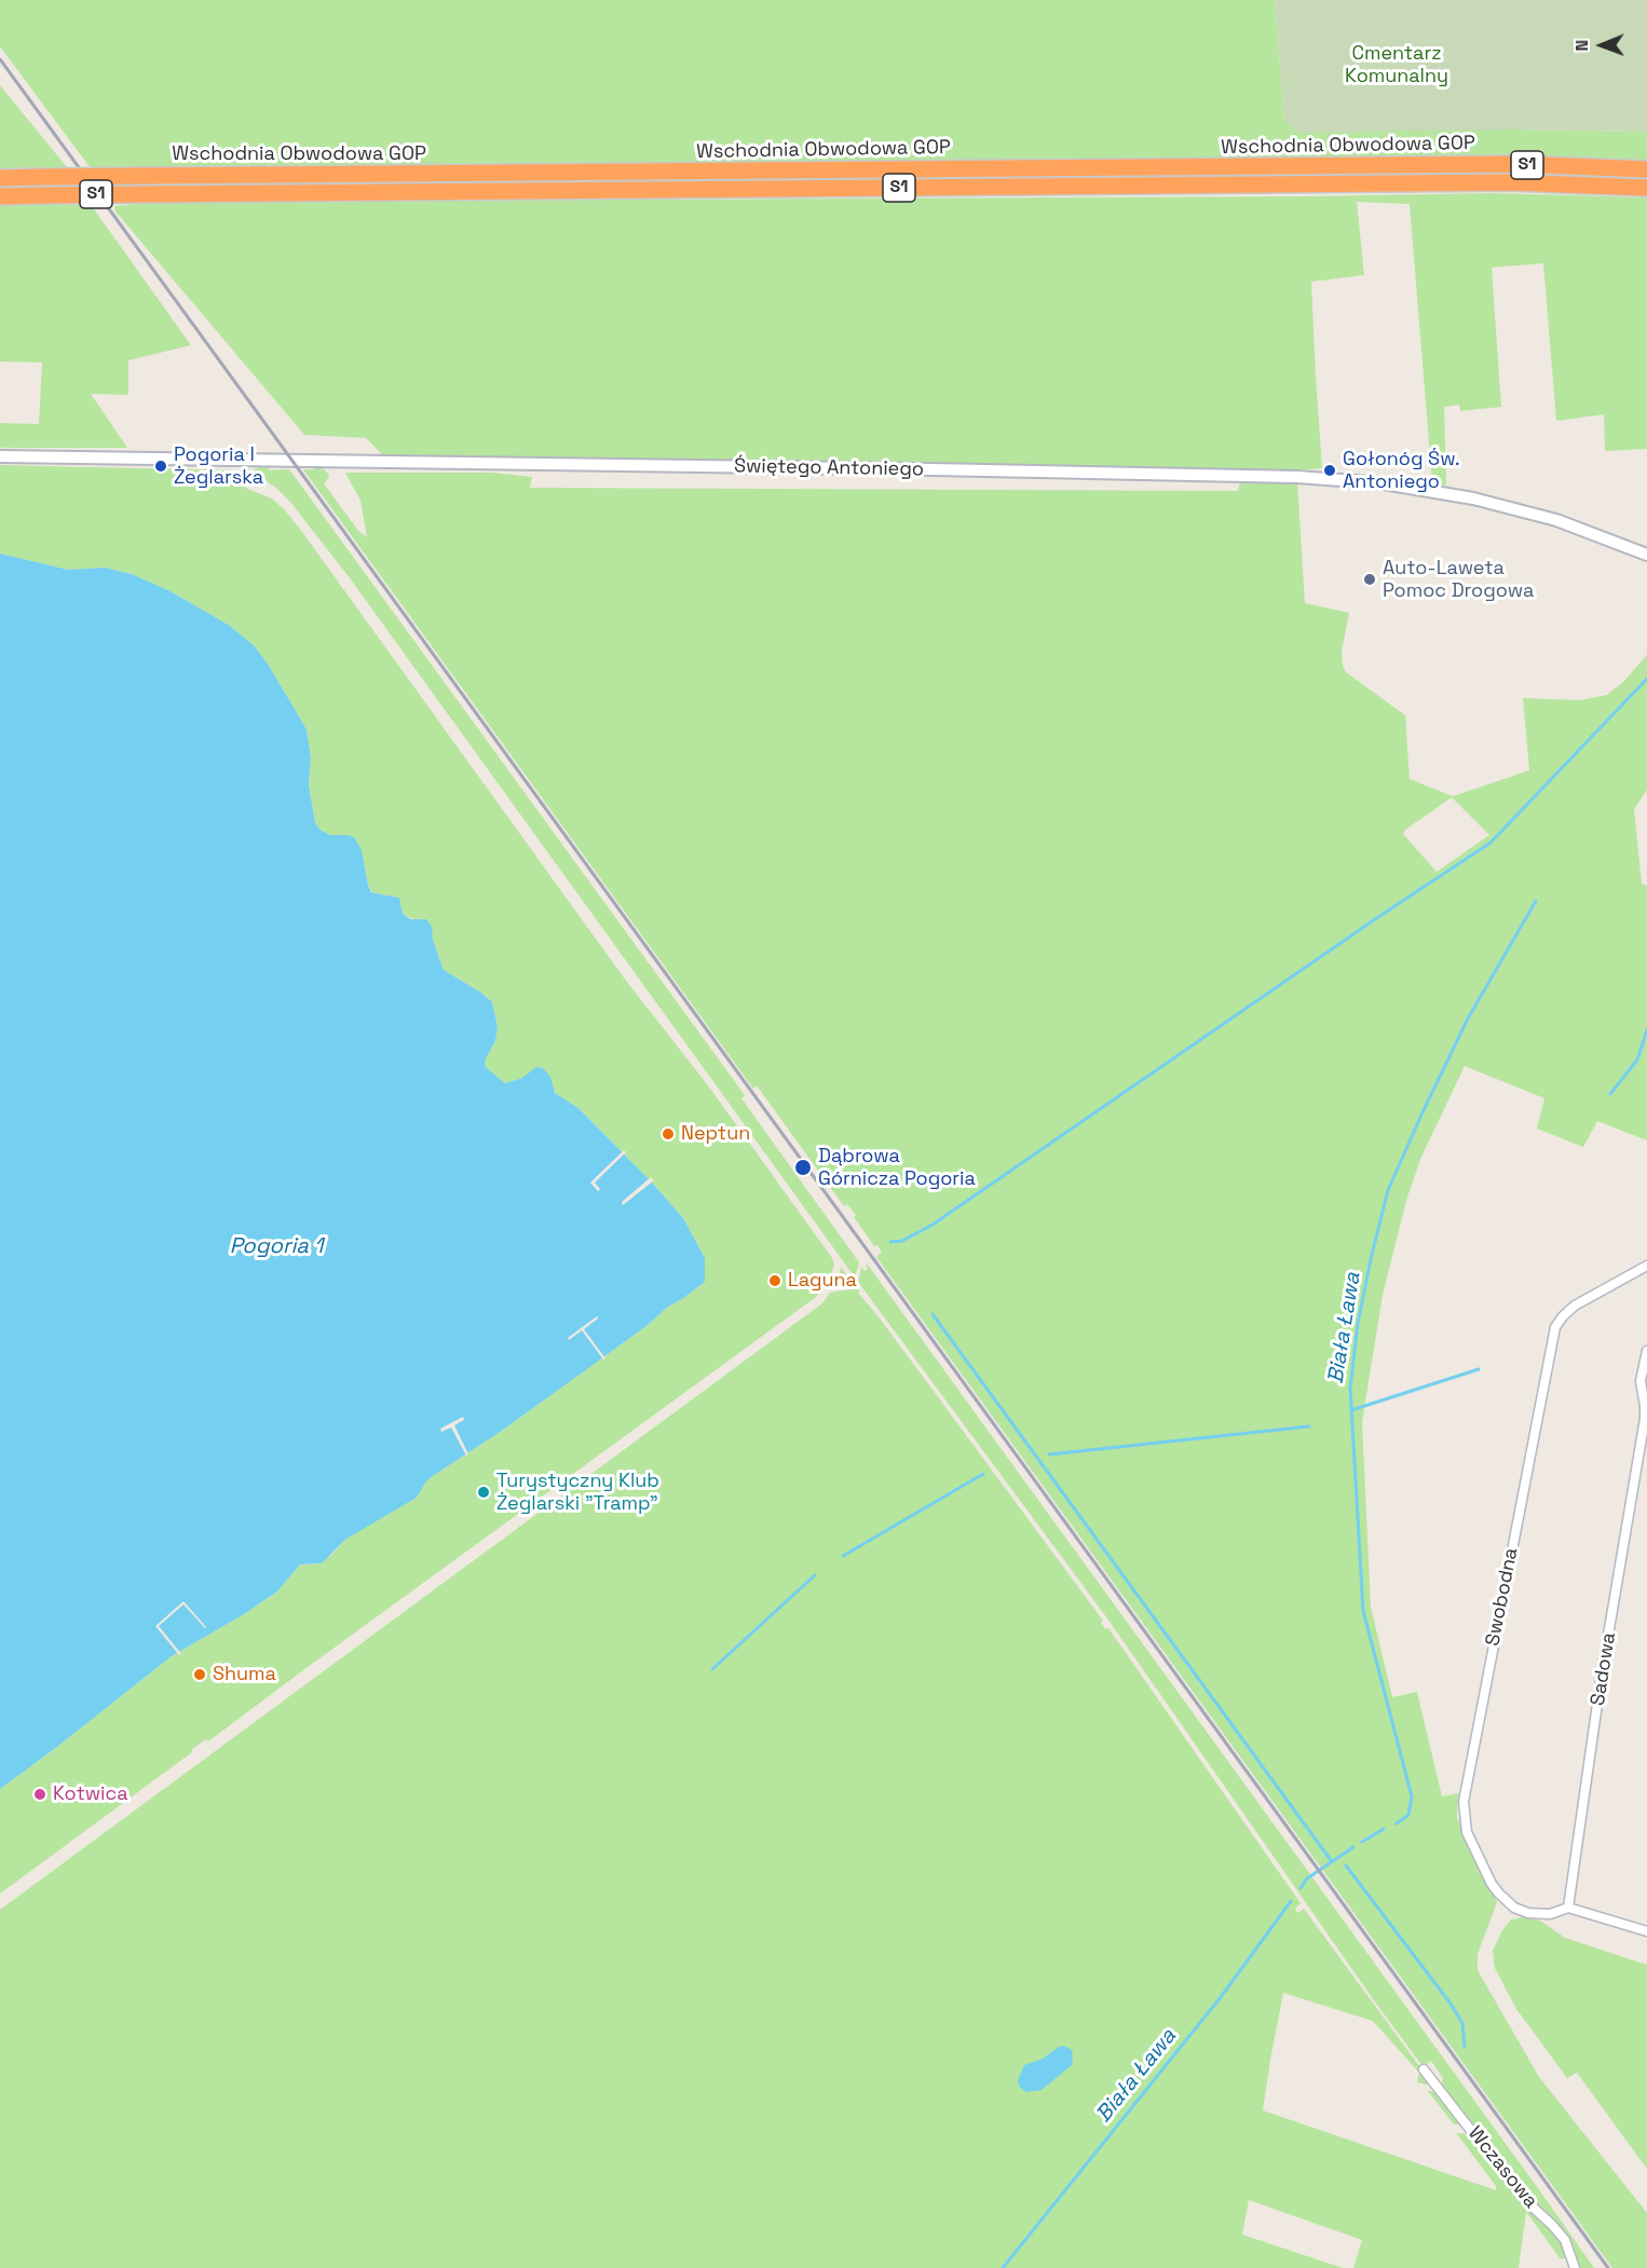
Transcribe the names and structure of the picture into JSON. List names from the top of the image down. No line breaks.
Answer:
{"streets":{"highway":["Wschodnia Obwodowa GOP","S1"],"street":["Świętego Antoniego","Swobodna","Sadowa","Wczasowa"]},"crossings":[["Swobodna","Sadowa"]],"water":["Pogoria 1","Biała Ława"],"parks":["Cmentarz Komunalny"],"places":["Pogoria I Żeglarska","Gołonóg Św. Antoniego","Auto-Laweta Pomoc Drogowa","Neptun","Dąbrowa Górnicza Pogoria","Laguna","Turystyczny Klub Żeglarski \"Tramp\"","Shuma","Kotwica"],"north":"left"}
